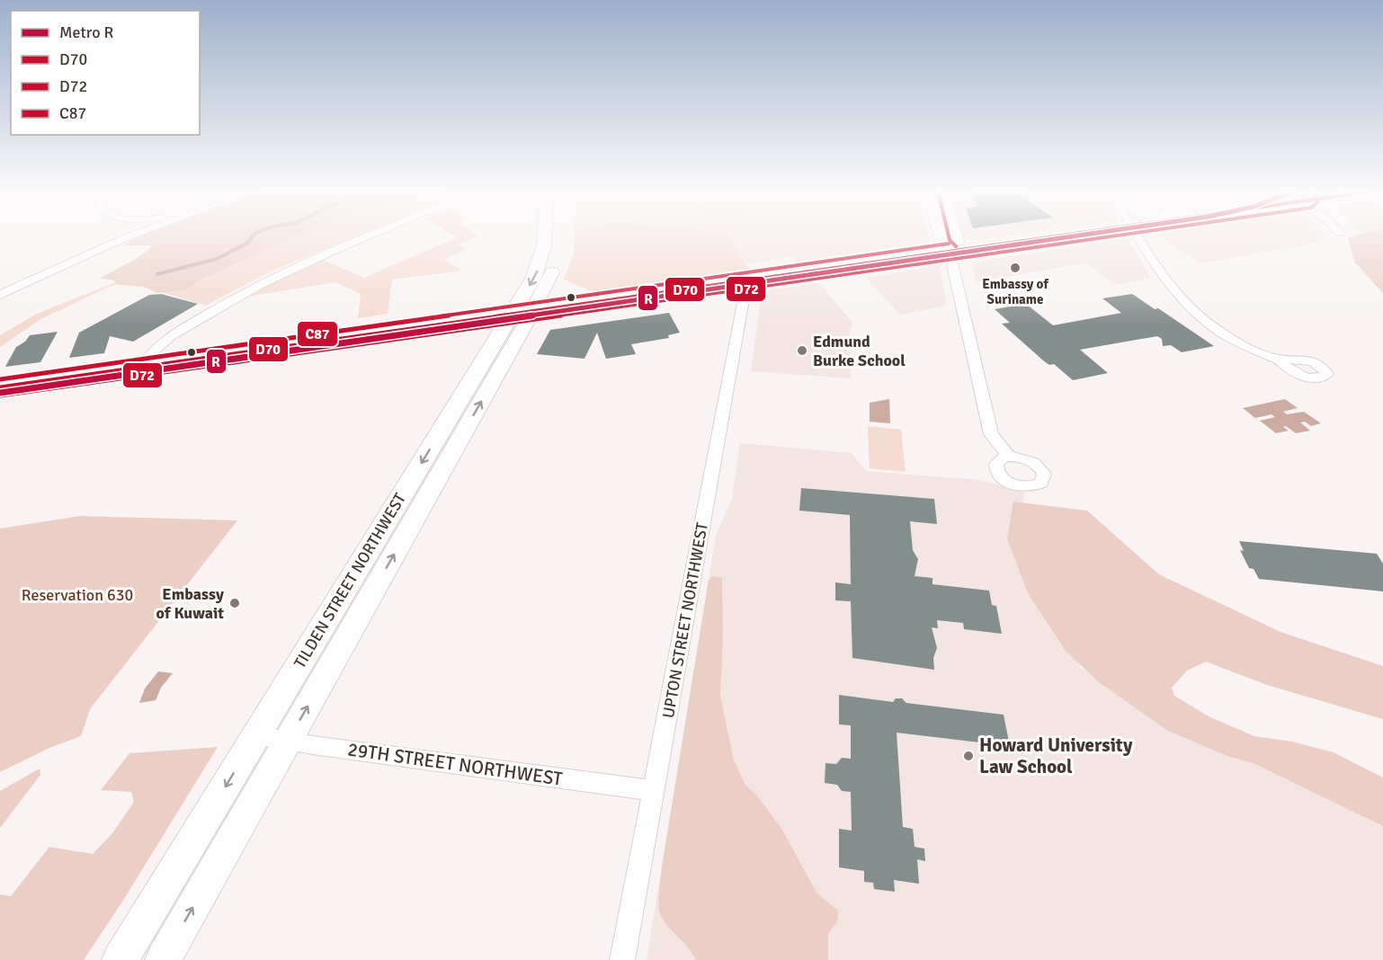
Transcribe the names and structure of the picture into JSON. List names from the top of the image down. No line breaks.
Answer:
{"streets":{"street":["TILDEN STREET NORTHWEST","UPTON STREET NORTHWEST","29TH STREET NORTHWEST"]},"crossings":[["TILDEN STREET NORTHWEST","29TH STREET NORTHWEST"],["UPTON STREET NORTHWEST","29TH STREET NORTHWEST"]],"parks":["Reservation 630"],"places":["Embassy of Suriname","Edmund Burke School","Embassy of Kuwait","Howard University Law School"],"lines":["metro line R","transit line D70","transit line D72","transit line C87"],"legend":["Metro R","D70","D72","C87"]}
